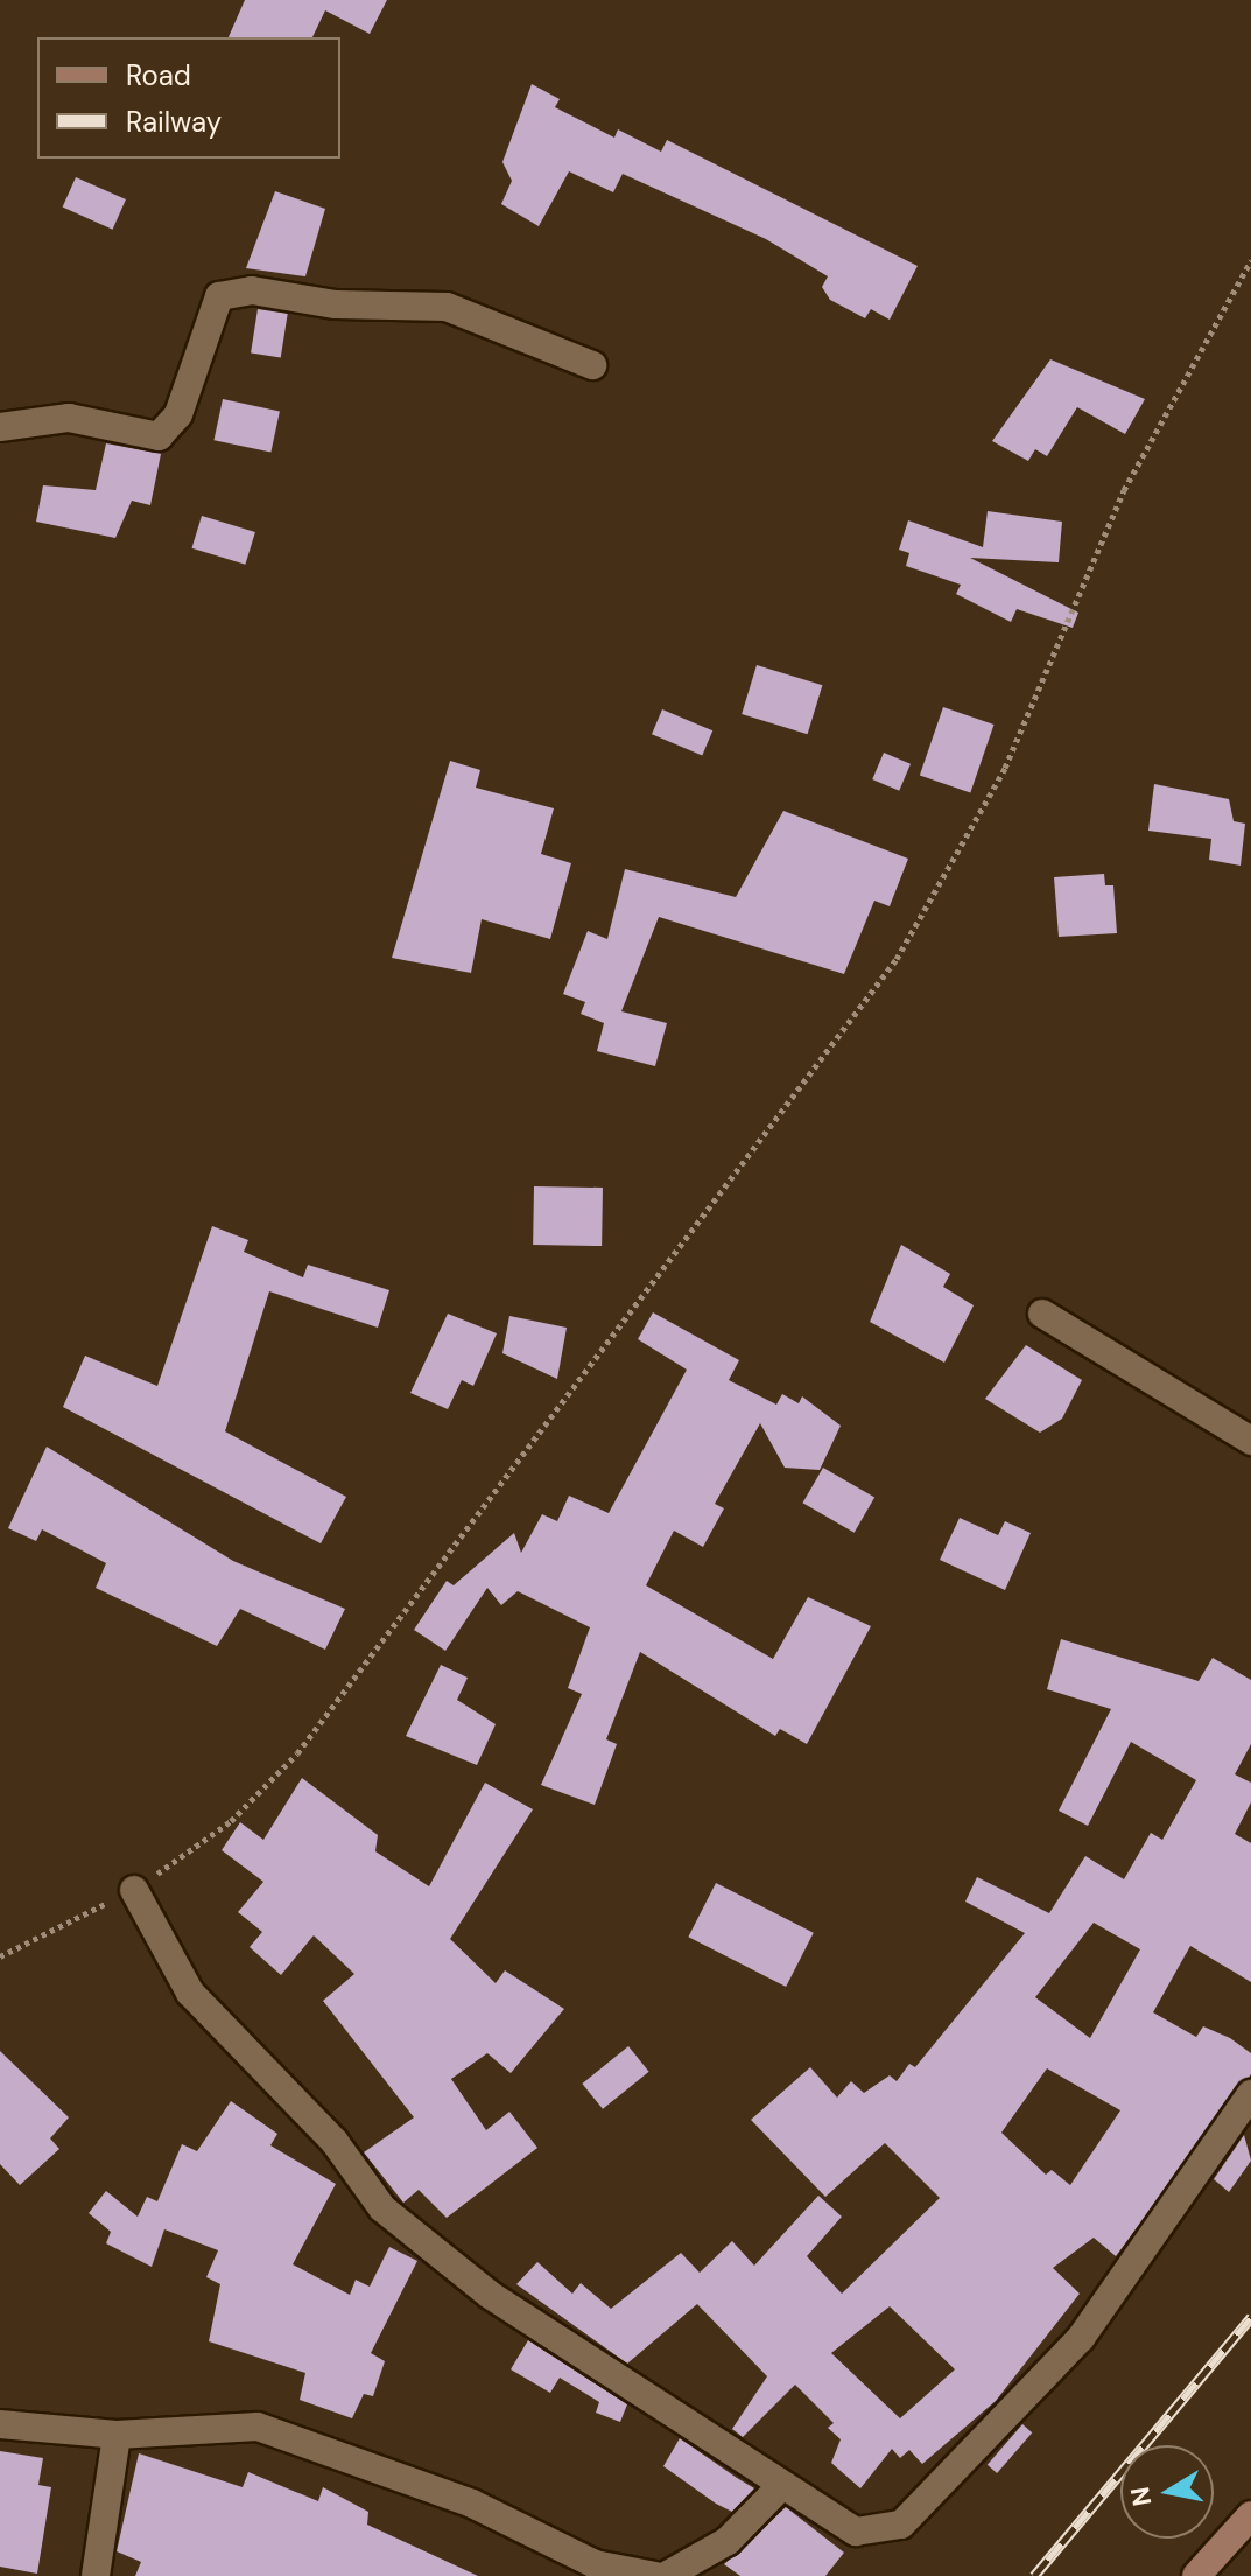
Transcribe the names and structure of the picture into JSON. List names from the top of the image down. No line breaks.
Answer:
{"legend":["Road","Railway"],"north":"left"}
